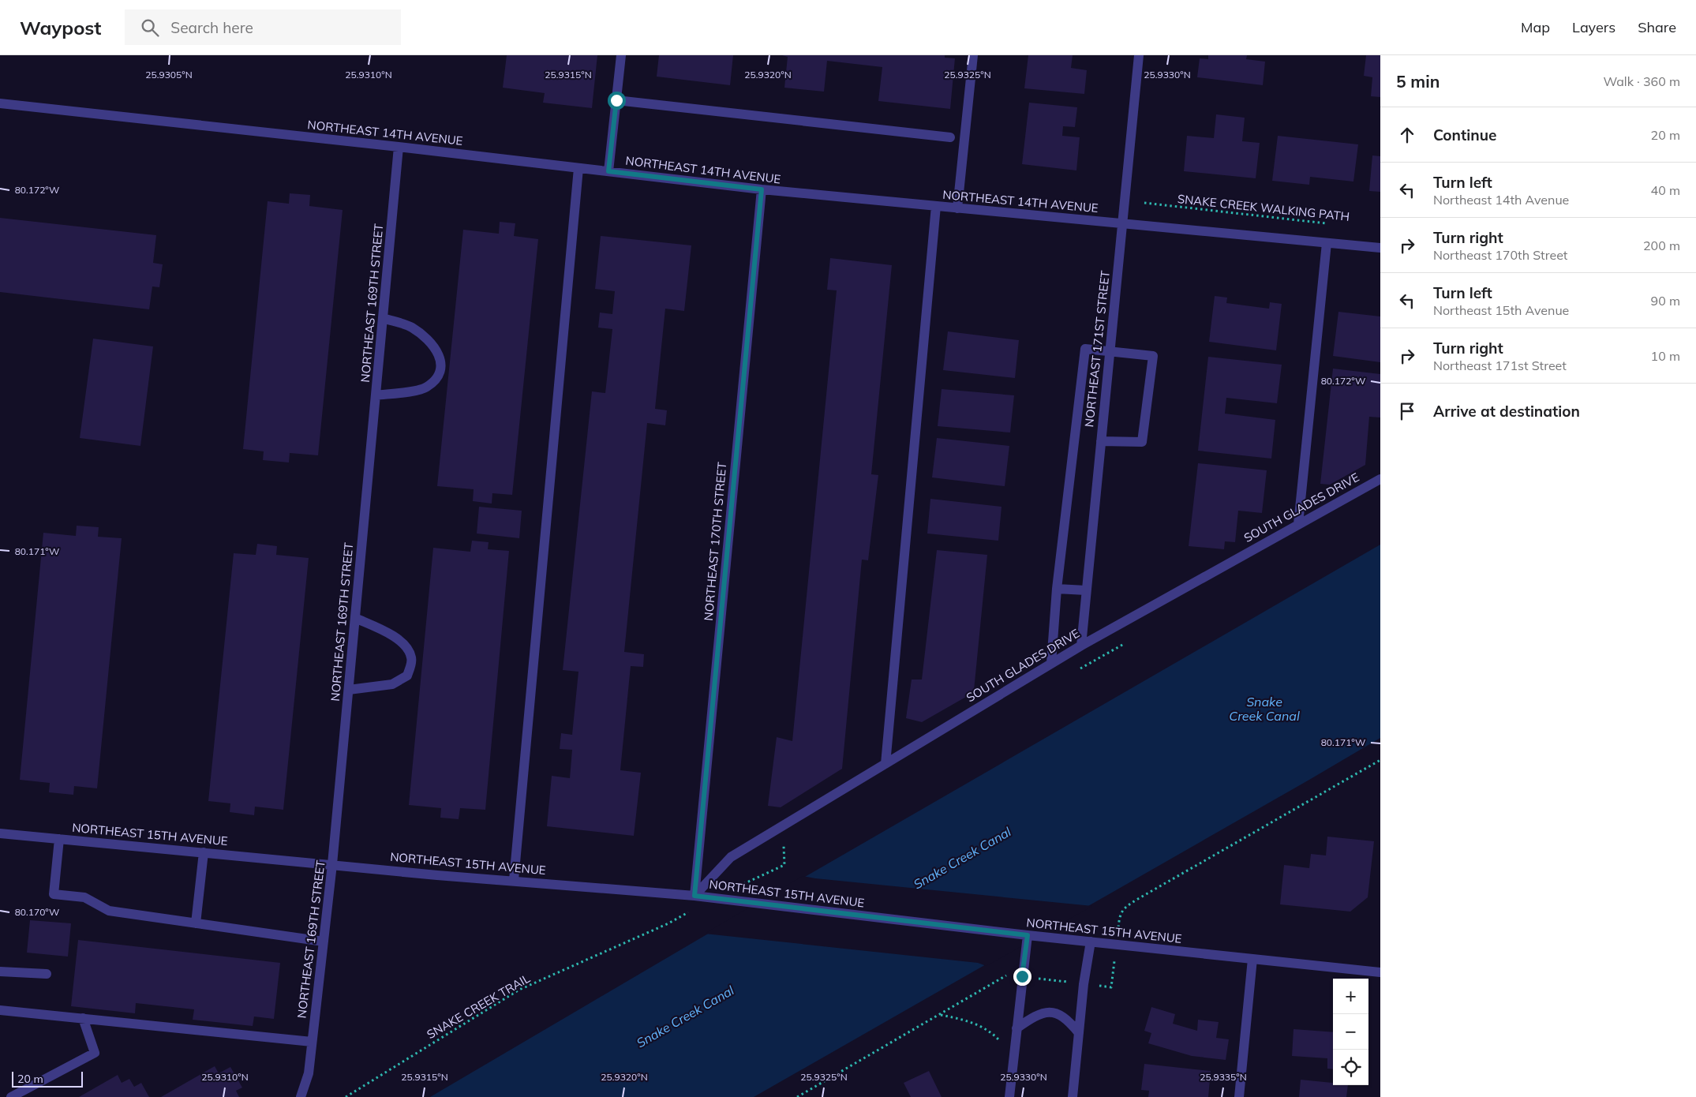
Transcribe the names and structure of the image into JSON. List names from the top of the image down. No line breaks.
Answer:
{"streets":{"street":["NORTHEAST 14TH AVENUE","NORTHEAST 169TH STREET","NORTHEAST 171ST STREET","SOUTH GLADES DRIVE","NORTHEAST 170TH STREET","NORTHEAST 15TH AVENUE"],"path":["SNAKE CREEK WALKING PATH","SNAKE CREEK TRAIL"]},"crossings":[["NORTHEAST 14TH AVENUE","NORTHEAST 169TH STREET"],["NORTHEAST 14TH AVENUE","NORTHEAST 171ST STREET"],["NORTHEAST 14TH AVENUE","NORTHEAST 170TH STREET"],["NORTHEAST 169TH STREET","NORTHEAST 15TH AVENUE"],["NORTHEAST 171ST STREET","SOUTH GLADES DRIVE"],["SOUTH GLADES DRIVE","NORTHEAST 170TH STREET"],["SOUTH GLADES DRIVE","NORTHEAST 15TH AVENUE"],["NORTHEAST 170TH STREET","NORTHEAST 15TH AVENUE"]],"water":["Snake Creek Canal"],"scale_bar":"20 m","page":{"header":"Waypost","search":"Search here","nav":["Map","Layers","Share"],"heading":["5 min","Walk · 360 m"],"list":[["Continue","20 m"],["Turn left","Northeast 14th Avenue","40 m"],["Turn right","Northeast 170th Street","200 m"],["Turn left","Northeast 15th Avenue","90 m"],["Turn right","Northeast 171st Street","10 m"],"Arrive at destination"],"map_buttons":["+","−"],"scale":"20 m"},"coordinates":["25.9305°N","25.9310°N","25.9315°N","25.9320°N","25.9325°N","25.9330°N","80.172°W","80.171°W","80.170°W","25.9335°N"]}
